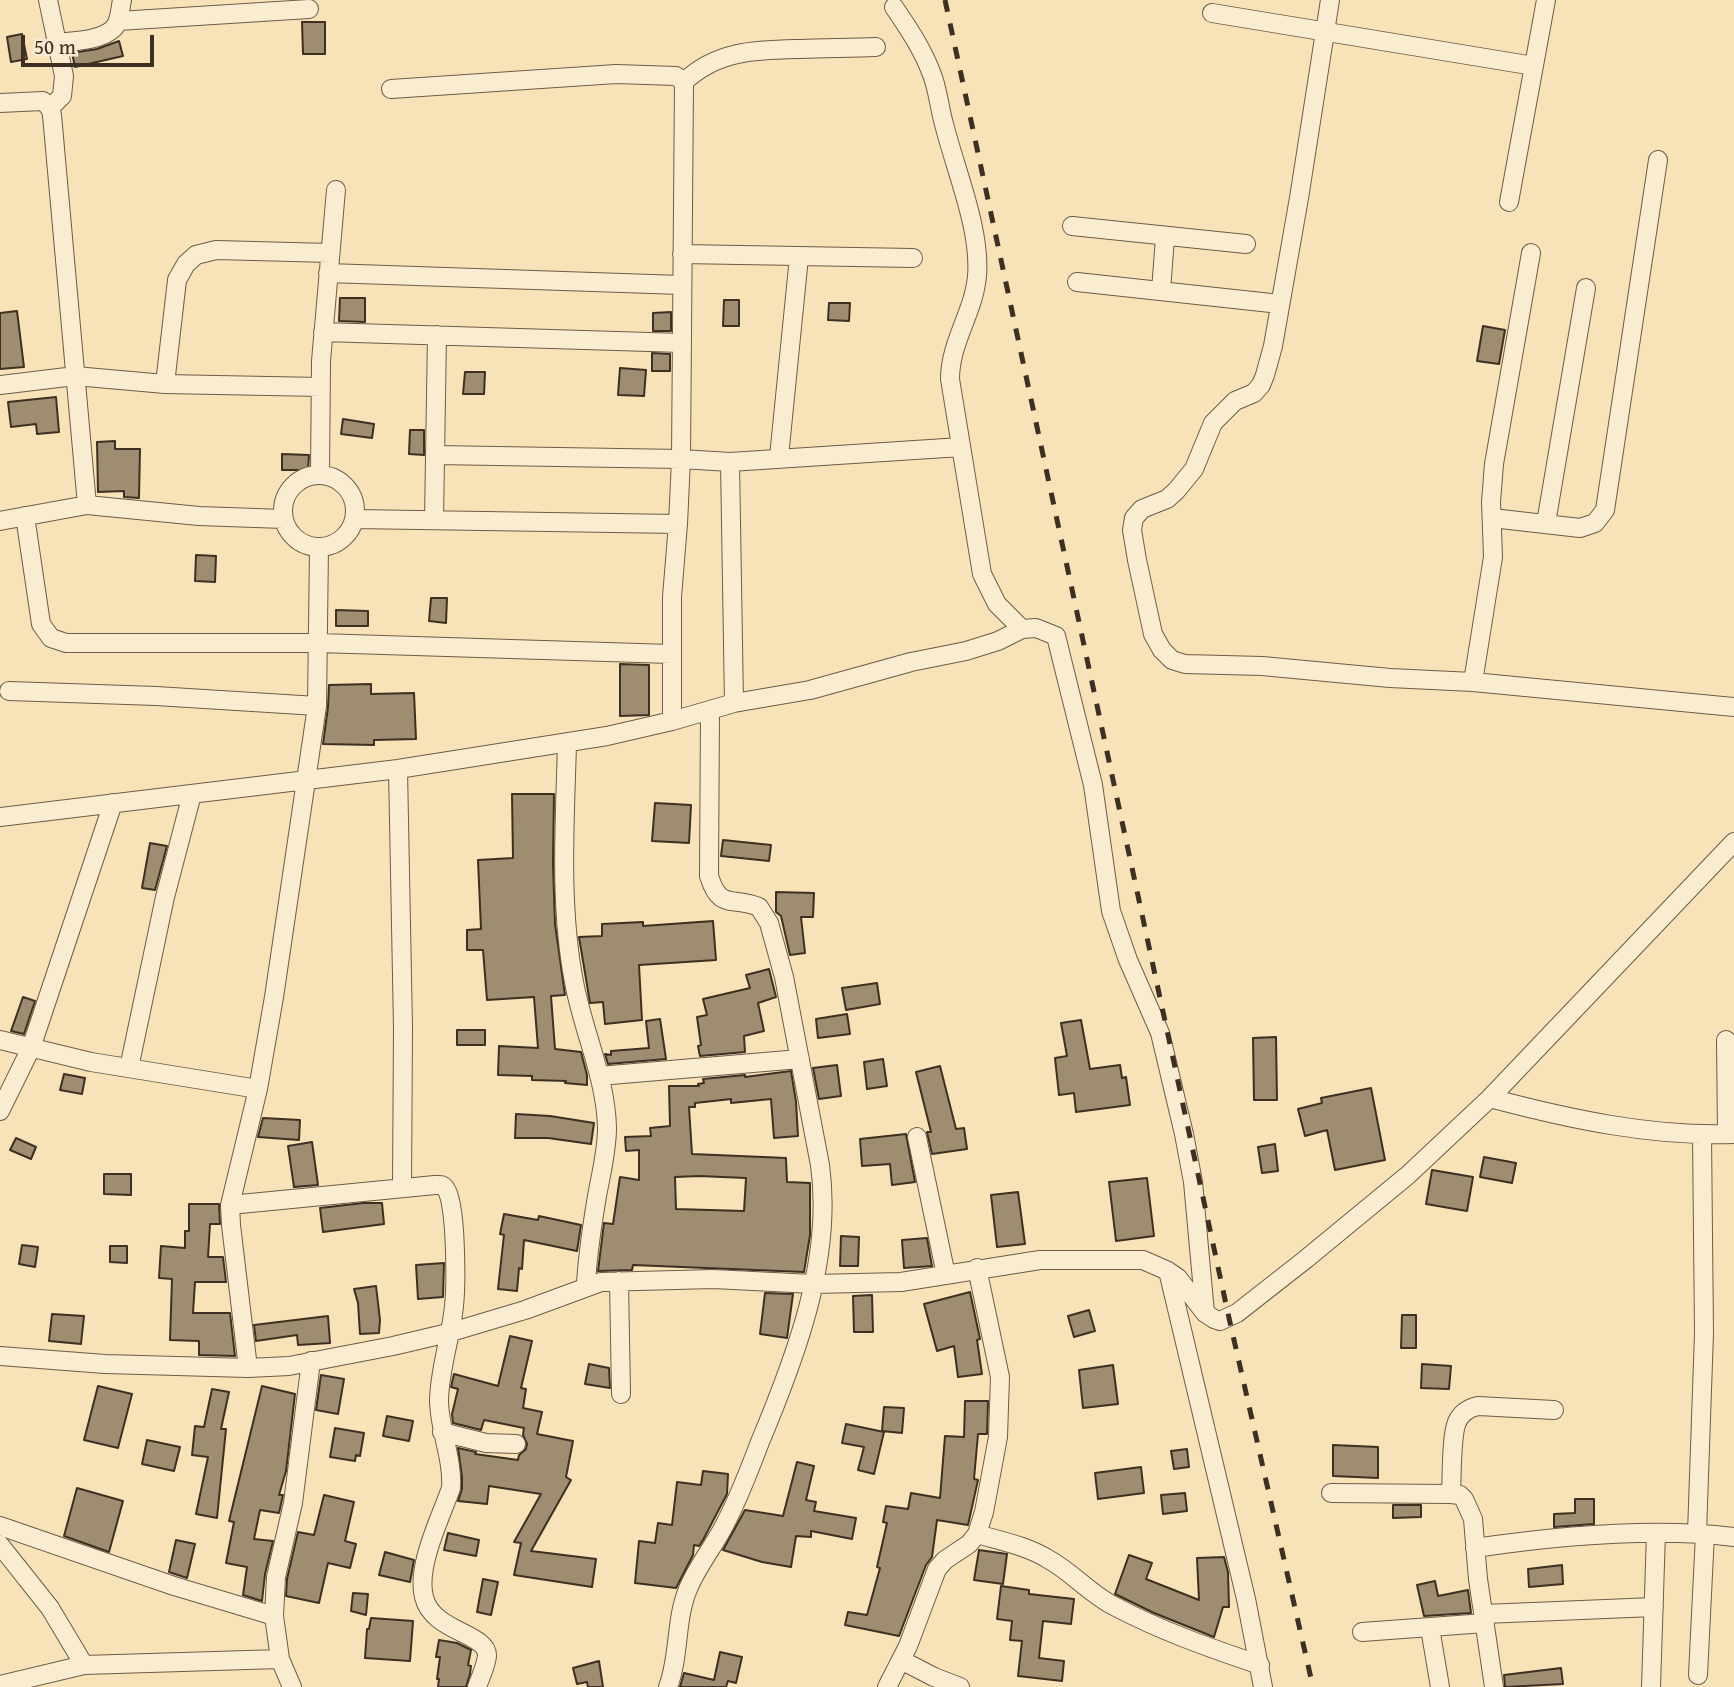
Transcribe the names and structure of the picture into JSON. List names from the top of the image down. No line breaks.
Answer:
{"scale_bar":"50 m"}
